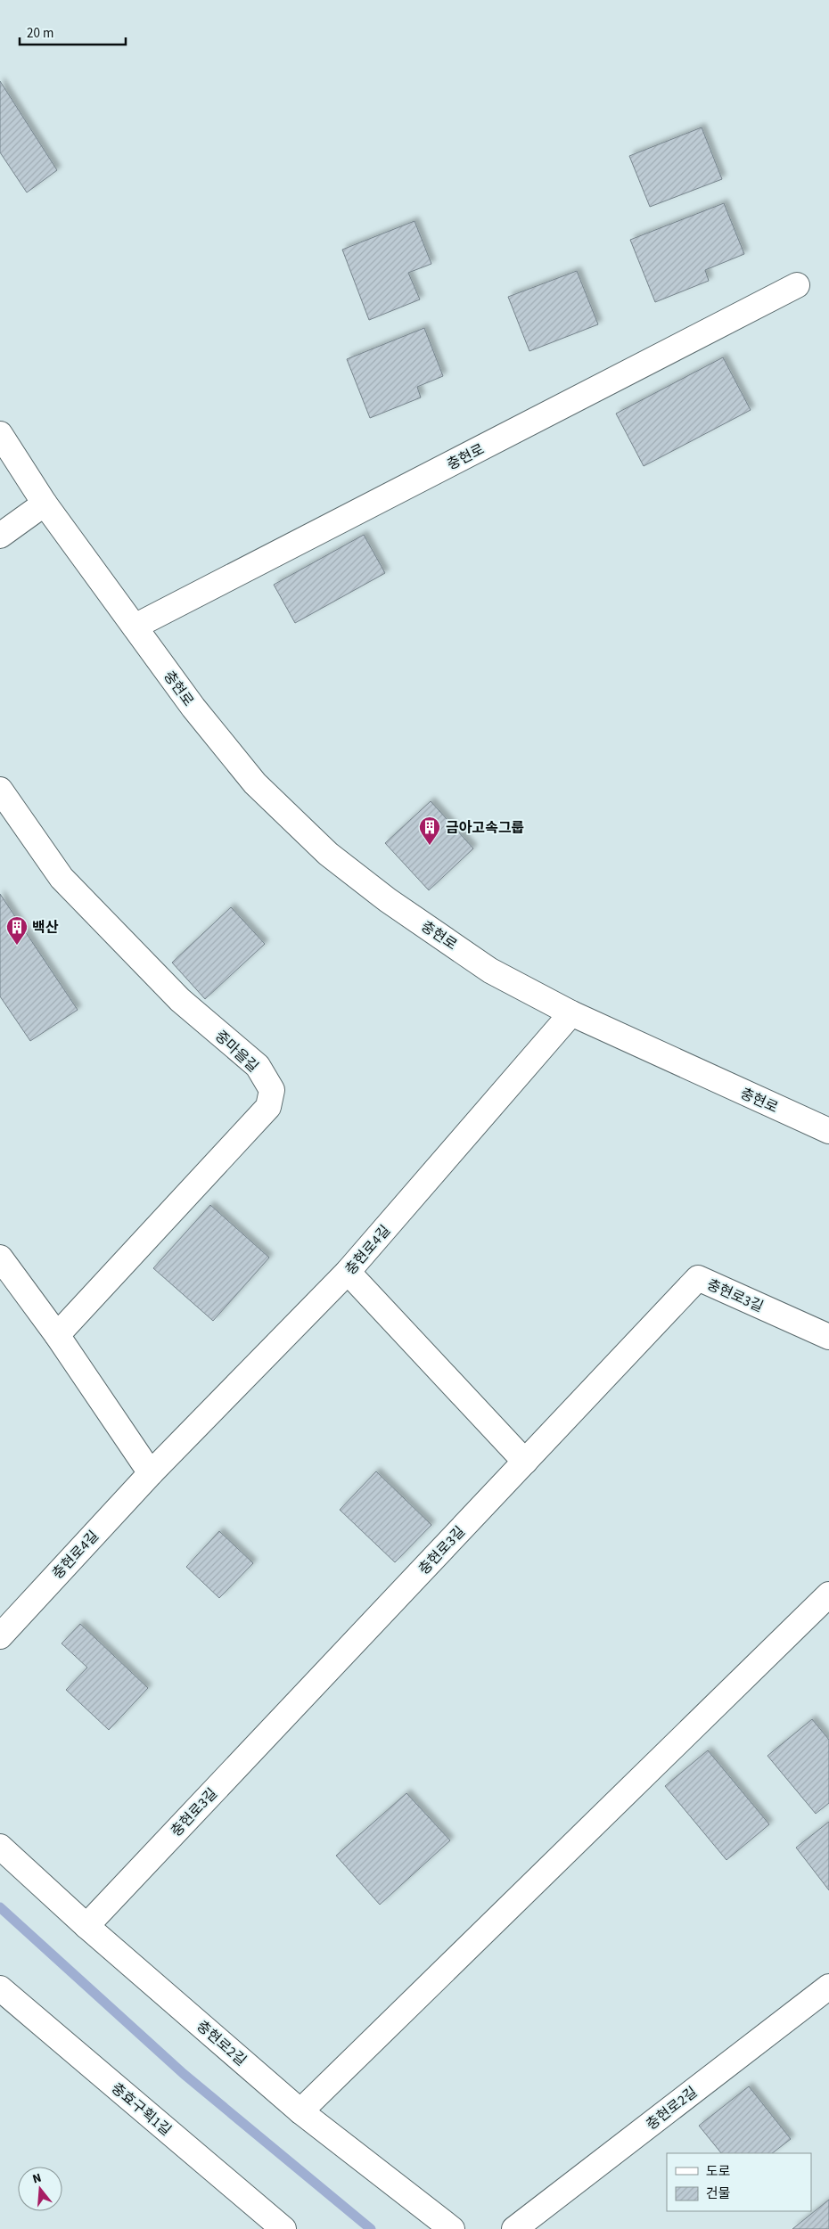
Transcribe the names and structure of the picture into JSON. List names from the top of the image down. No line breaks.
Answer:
{"streets":{"street":["충현로","중마을길","충현로4길","충현로3길","충현로2길","충효구획1길"]},"crossings":[["충현로","충현로4길"],["충현로3길","충현로2길"]],"places":{"building":["금아고속그룹","백산"]},"legend":["도로","건물"],"scale_bar":"20 m","north":"top"}
